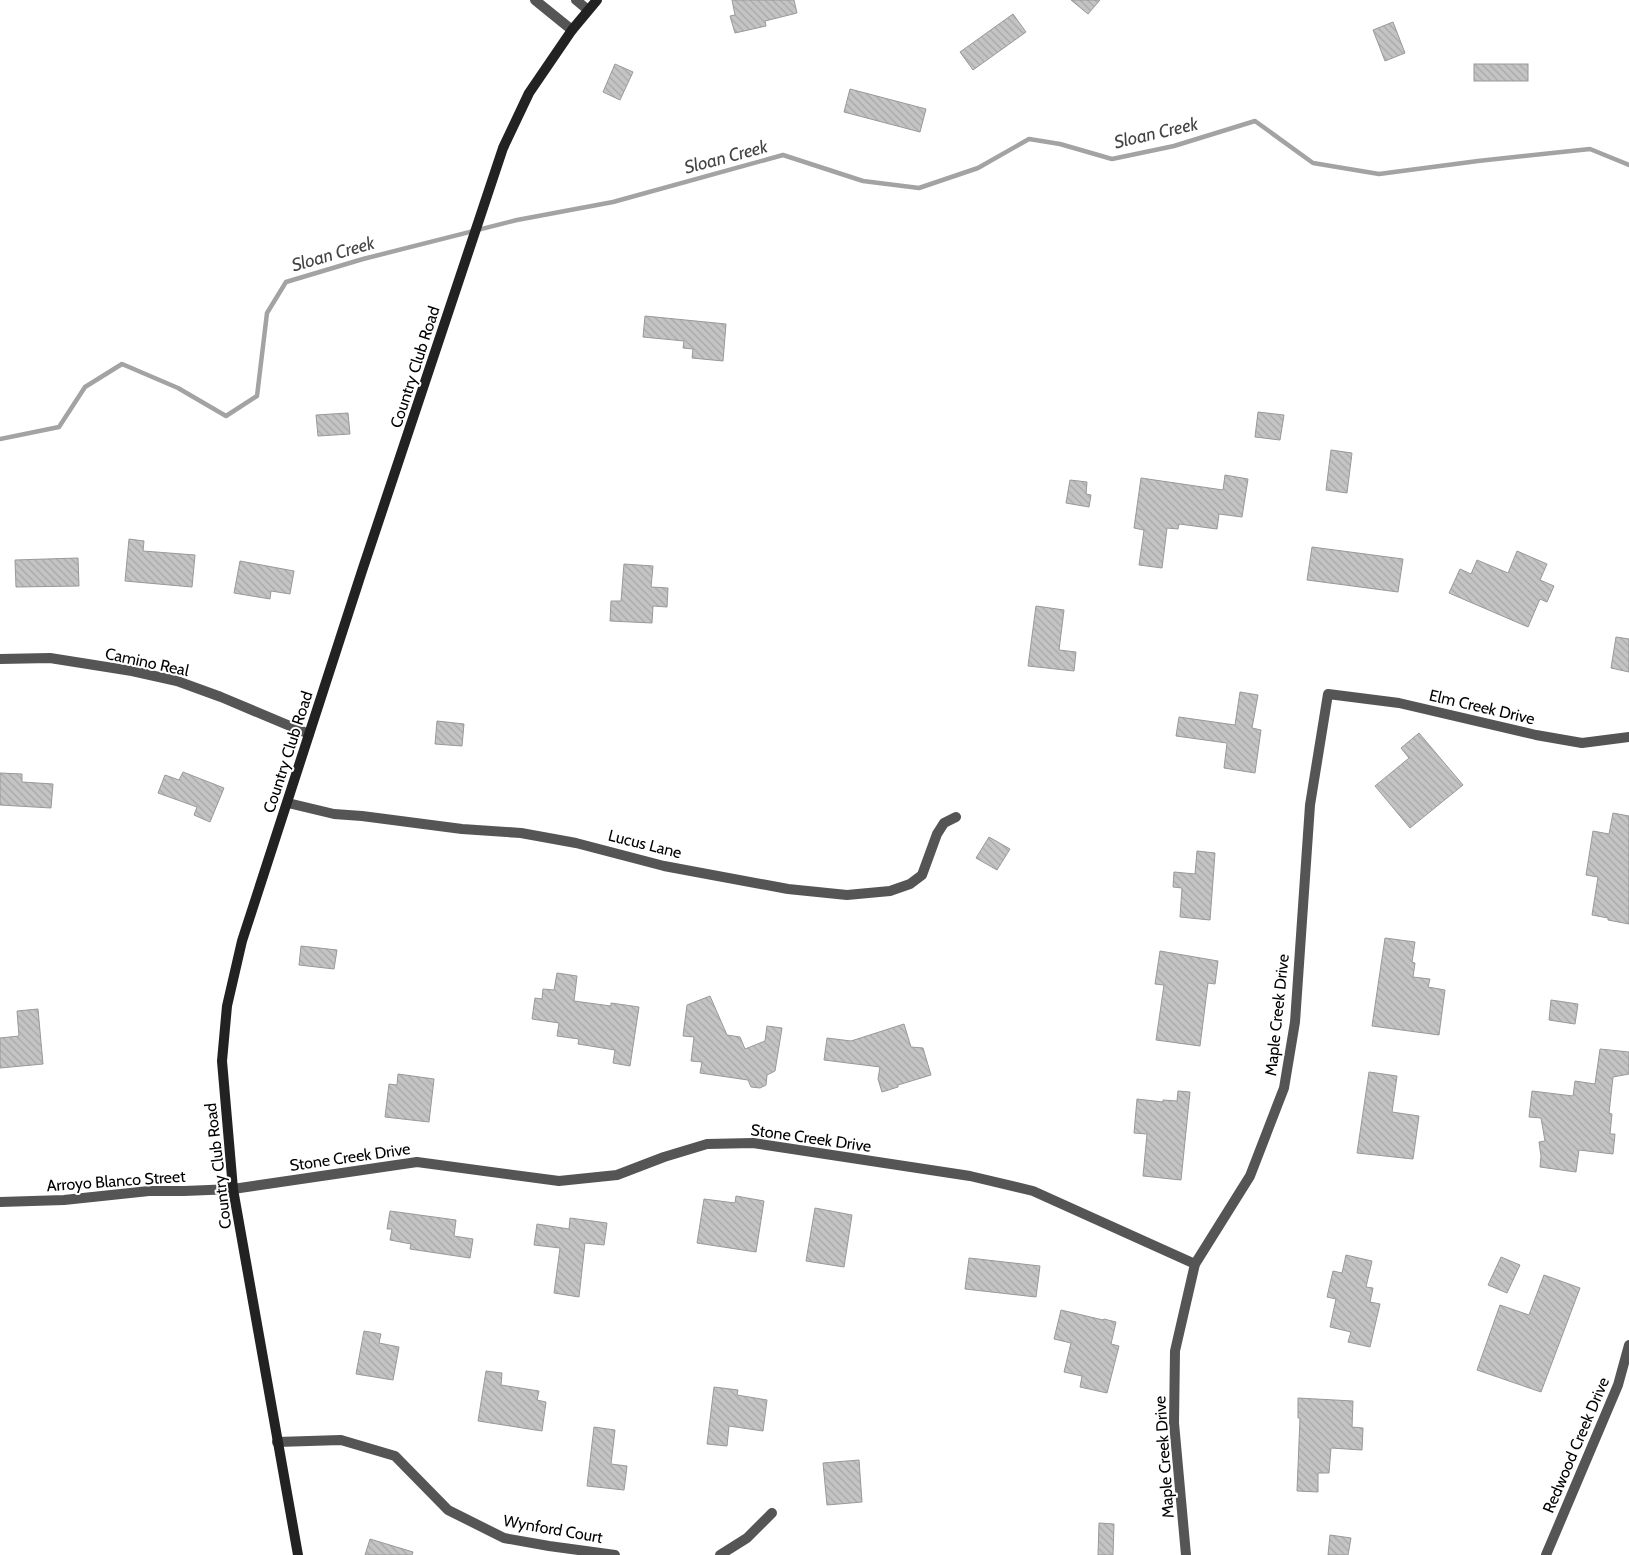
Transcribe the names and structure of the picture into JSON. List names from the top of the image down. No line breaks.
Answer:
{"streets":{"main road":["Country Club Road"],"street":["Camino Real","Elm Creek Drive","Lucus Lane","Maple Creek Drive","Stone Creek Drive","Arroyo Blanco Street","Redwood Creek Drive","Wynford Court"]},"crossings":[["Country Club Road","Camino Real"],["Country Club Road","Lucus Lane"],["Country Club Road","Stone Creek Drive"],["Country Club Road","Arroyo Blanco Street"],["Country Club Road","Wynford Court"],["Elm Creek Drive","Maple Creek Drive"],["Maple Creek Drive","Stone Creek Drive"],["Stone Creek Drive","Arroyo Blanco Street"]],"water":["Sloan Creek"]}
